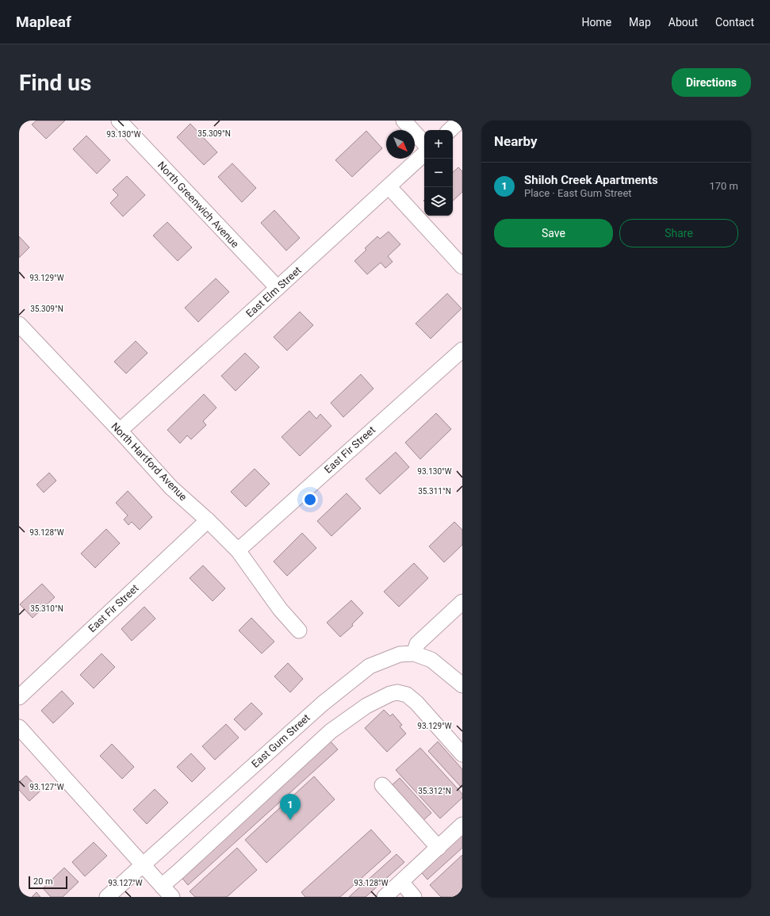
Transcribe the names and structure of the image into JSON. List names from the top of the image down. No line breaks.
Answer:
{"streets":{"street":["North Greenwich Avenue","East Elm Street","East Fir Street","North Hartford Avenue","East Gum Street"]},"crossings":[["North Greenwich Avenue","East Elm Street"],["East Elm Street","North Hartford Avenue"],["East Fir Street","North Hartford Avenue"]],"scale_bar":"20 m","north":"bottom right","page":{"header":"Mapleaf","nav":["Home","Map","About","Contact"],"buttons":["Directions",["Save","Share"]],"title":"Find us","heading":"Nearby","map_buttons":["+","−"],"list":[{"mark":"1","name":"Shiloh Creek Apartments","note":"Place · East Gum Street","value":"170 m"}],"pins":"1","scale":"20 m"},"coordinates":["35.309°N","93.130°W","93.129°W","35.311°N","93.128°W","35.310°N","93.127°W","35.312°N"]}
